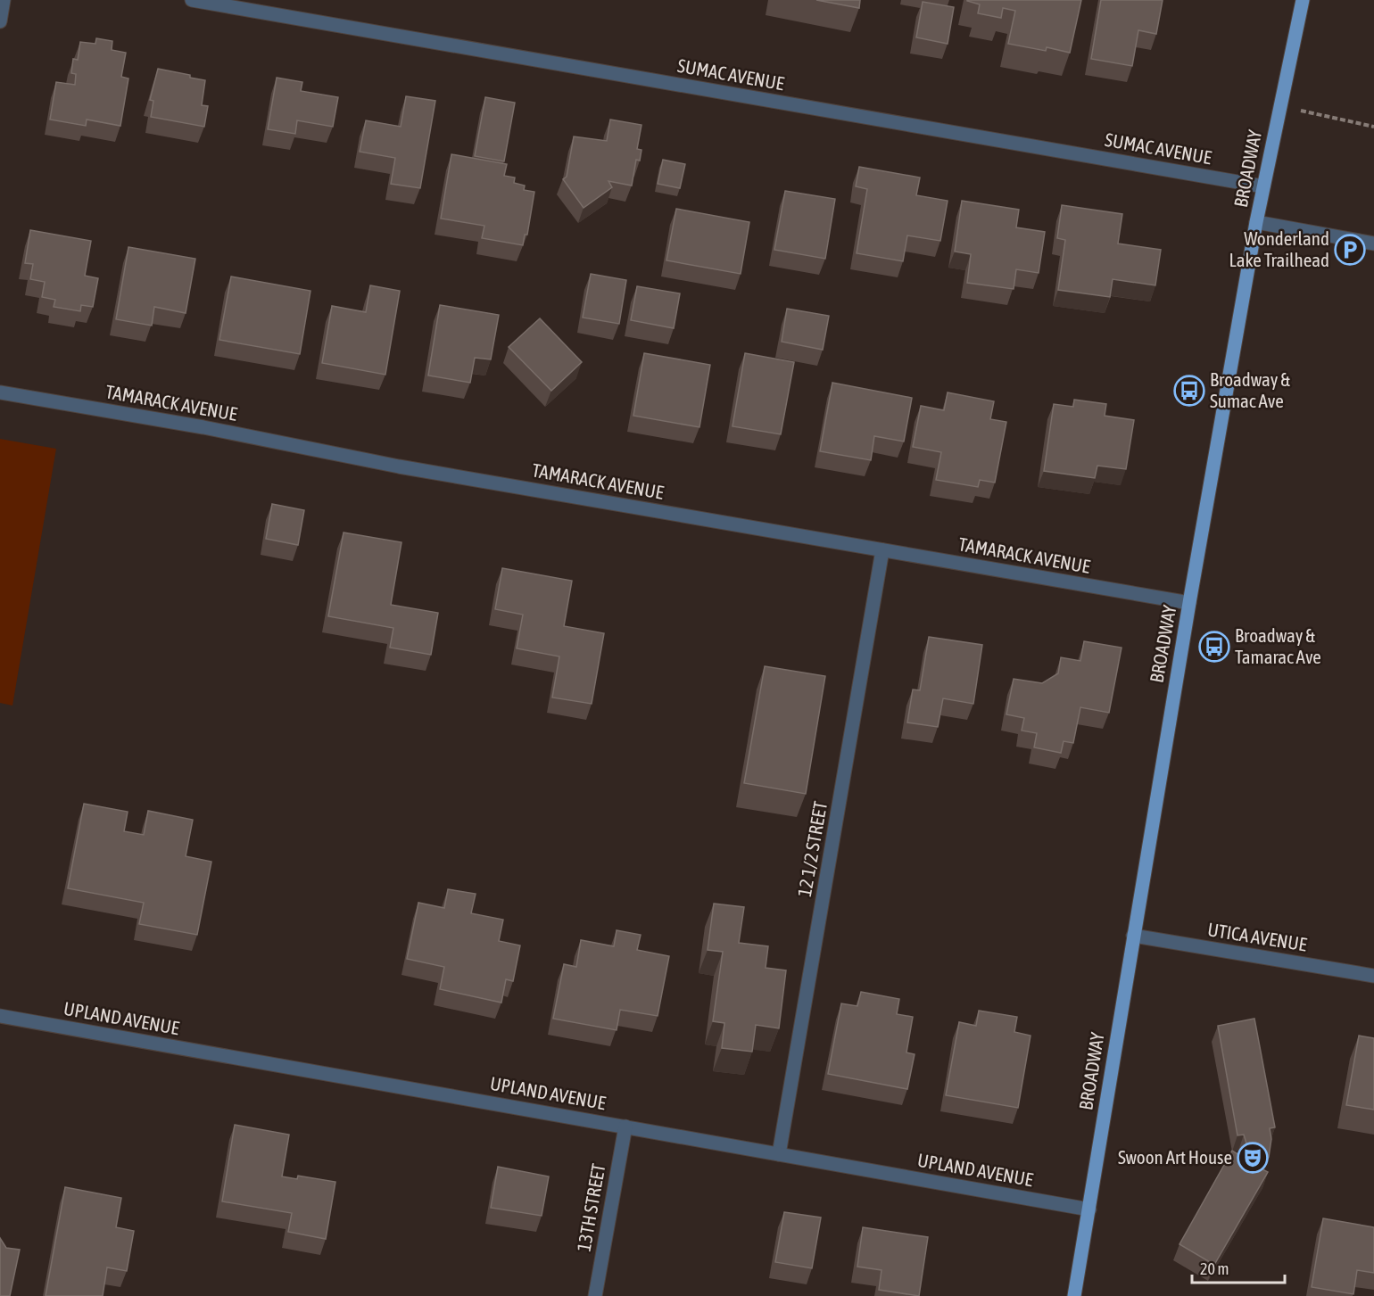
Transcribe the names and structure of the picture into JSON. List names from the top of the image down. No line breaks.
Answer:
{"streets":{"main road":["BROADWAY"],"street":["SUMAC AVENUE","TAMARACK AVENUE","12 1/2 STREET","UTICA AVENUE","UPLAND AVENUE","13TH STREET"]},"crossings":[["SUMAC AVENUE","BROADWAY"],["BROADWAY","TAMARACK AVENUE"],["BROADWAY","UTICA AVENUE"],["BROADWAY","UPLAND AVENUE"],["TAMARACK AVENUE","12 1/2 STREET"],["12 1/2 STREET","UPLAND AVENUE"],["UPLAND AVENUE","13TH STREET"]],"places":{"parking":["Wonderland Lake Trailhead"],"bus stop":["Broadway & Sumac Ave","Broadway & Tamarac Ave"],"theatre":["Swoon Art House"]},"scale_bar":"20 m"}
